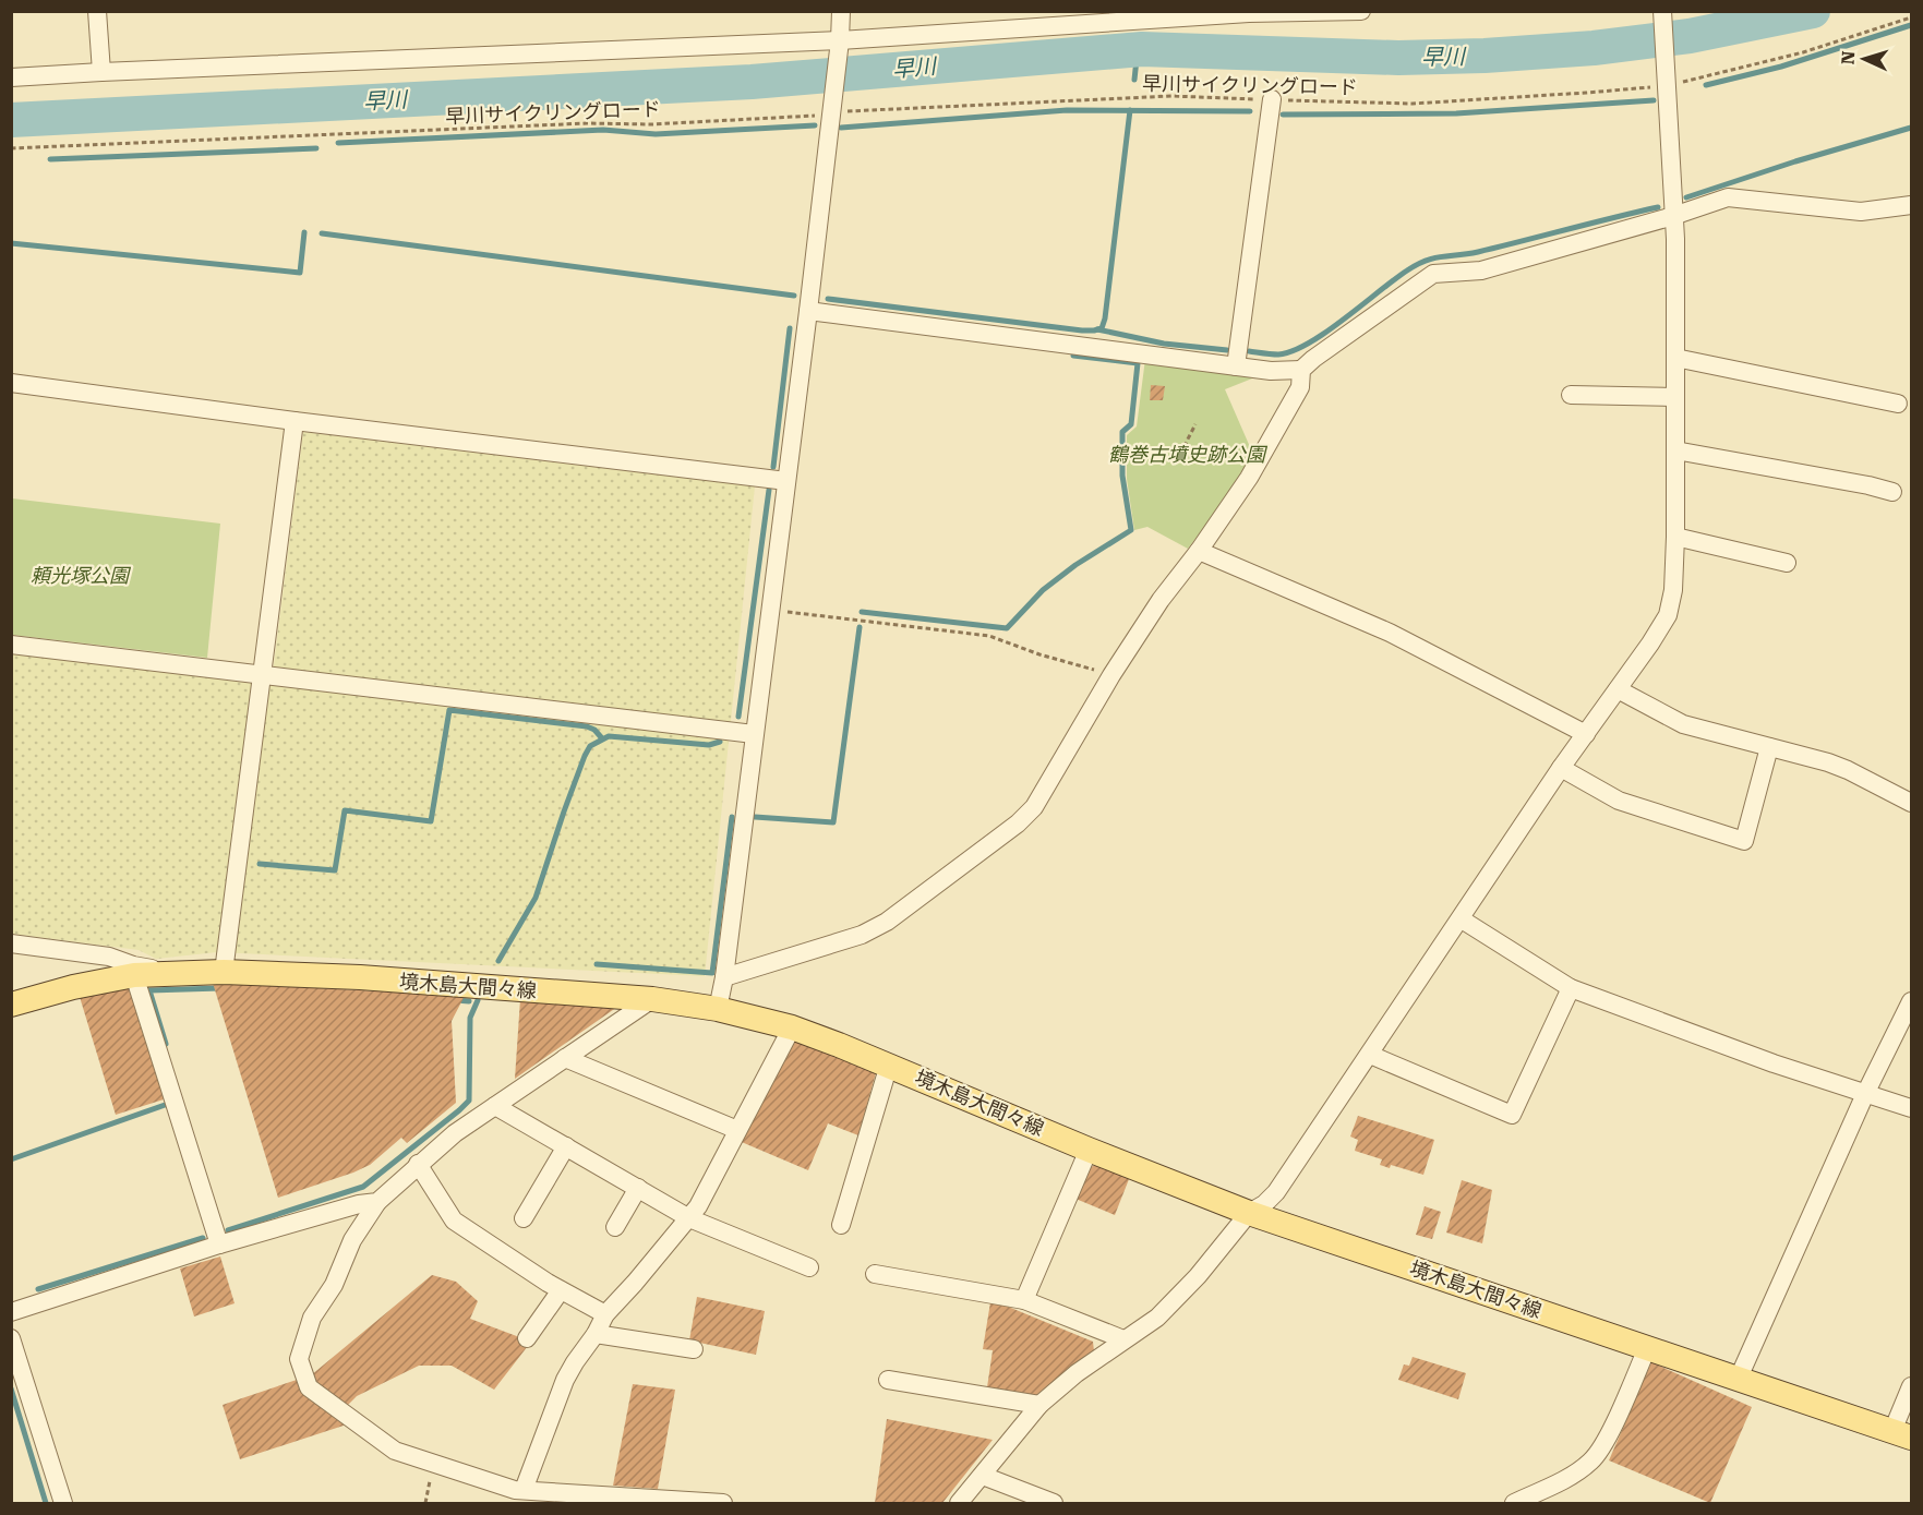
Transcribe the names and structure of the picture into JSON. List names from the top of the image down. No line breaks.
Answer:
{"streets":{"main road":["境木島大間々線"],"path":["早川サイクリングロード"]},"water":["早川"],"parks":["鶴巻古墳史跡公園","頼光塚公園"],"north":"left"}
